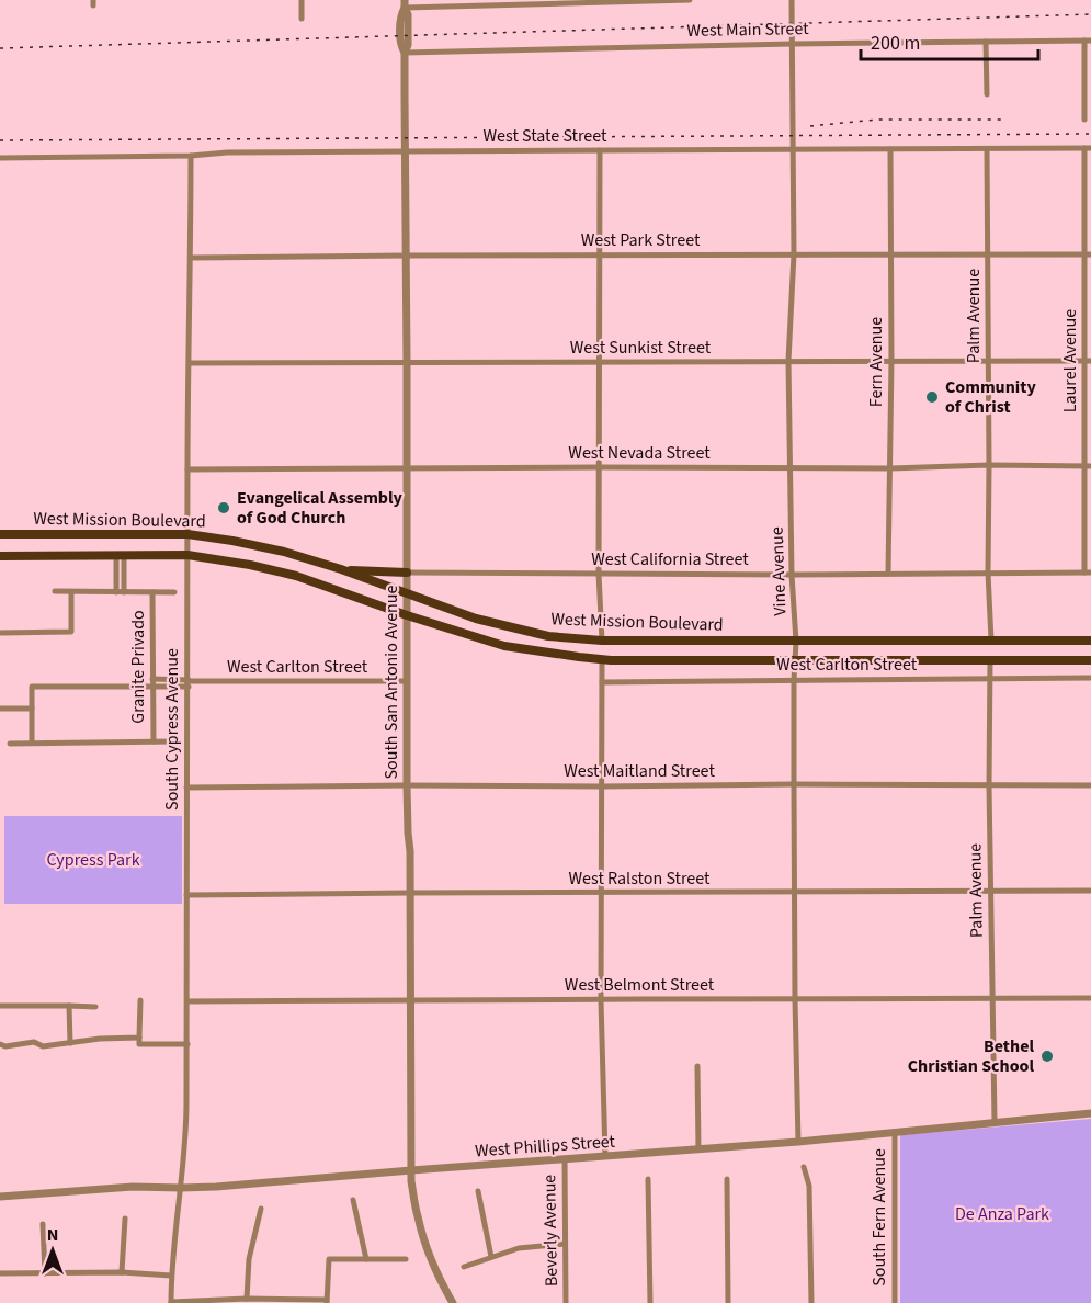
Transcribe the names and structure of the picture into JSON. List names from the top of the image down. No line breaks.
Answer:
{"streets":{"main road":["West Mission Boulevard"],"street":["West Main Street","West State Street","West Park Street","Palm Avenue","West Sunkist Street","Laurel Avenue","Fern Avenue","West Nevada Street","West California Street","Vine Avenue","West Carlton Street","Granite Privado","South San Antonio Avenue","South Cypress Avenue","West Maitland Street","West Ralston Street","West Belmont Street","West Phillips Street","South Fern Avenue","Beverly Avenue"]},"crossings":[["West Main Street","Vine Avenue"],["West Main Street","South San Antonio Avenue"],["West State Street","Palm Avenue"],["West State Street","Laurel Avenue"],["West State Street","Fern Avenue"],["West State Street","Vine Avenue"],["West State Street","South San Antonio Avenue"],["West State Street","South Cypress Avenue"],["West Park Street","Palm Avenue"],["West Park Street","Laurel Avenue"],["West Park Street","Fern Avenue"],["West Park Street","Vine Avenue"],["West Park Street","South San Antonio Avenue"],["West Park Street","South Cypress Avenue"],["Palm Avenue","West Sunkist Street"],["Palm Avenue","West Nevada Street"],["Palm Avenue","West Mission Boulevard"],["Palm Avenue","West California Street"],["Palm Avenue","West Carlton Street"],["Palm Avenue","West Maitland Street"],["Palm Avenue","West Ralston Street"],["Palm Avenue","West Belmont Street"],["Palm Avenue","West Phillips Street"],["West Sunkist Street","Laurel Avenue"],["West Sunkist Street","Fern Avenue"],["West Sunkist Street","Vine Avenue"],["West Sunkist Street","South San Antonio Avenue"],["West Sunkist Street","South Cypress Avenue"],["Laurel Avenue","West Nevada Street"],["Laurel Avenue","West California Street"],["Fern Avenue","West Nevada Street"],["Fern Avenue","West California Street"],["West Nevada Street","Vine Avenue"],["West Nevada Street","South San Antonio Avenue"],["West Nevada Street","South Cypress Avenue"],["West Mission Boulevard","Vine Avenue"],["West Mission Boulevard","Granite Privado"],["West Mission Boulevard","South San Antonio Avenue"],["West Mission Boulevard","South Cypress Avenue"],["West California Street","Vine Avenue"],["West California Street","South San Antonio Avenue"],["Vine Avenue","West Carlton Street"],["Vine Avenue","West Maitland Street"],["Vine Avenue","West Ralston Street"],["Vine Avenue","West Belmont Street"],["Vine Avenue","West Phillips Street"],["West Carlton Street","Granite Privado"],["West Carlton Street","South San Antonio Avenue"],["West Carlton Street","South Cypress Avenue"],["South San Antonio Avenue","West Maitland Street"],["South San Antonio Avenue","West Ralston Street"],["South San Antonio Avenue","West Belmont Street"],["South San Antonio Avenue","West Phillips Street"],["South Cypress Avenue","West Maitland Street"],["South Cypress Avenue","West Ralston Street"],["South Cypress Avenue","West Belmont Street"],["South Cypress Avenue","West Phillips Street"],["West Phillips Street","South Fern Avenue"],["West Phillips Street","Beverly Avenue"]],"parks":["Cypress Park","De Anza Park"],"places":["Community of Christ","Evangelical Assembly of God Church","Bethel Christian School"],"scale_bar":"200 m","north":"top"}
